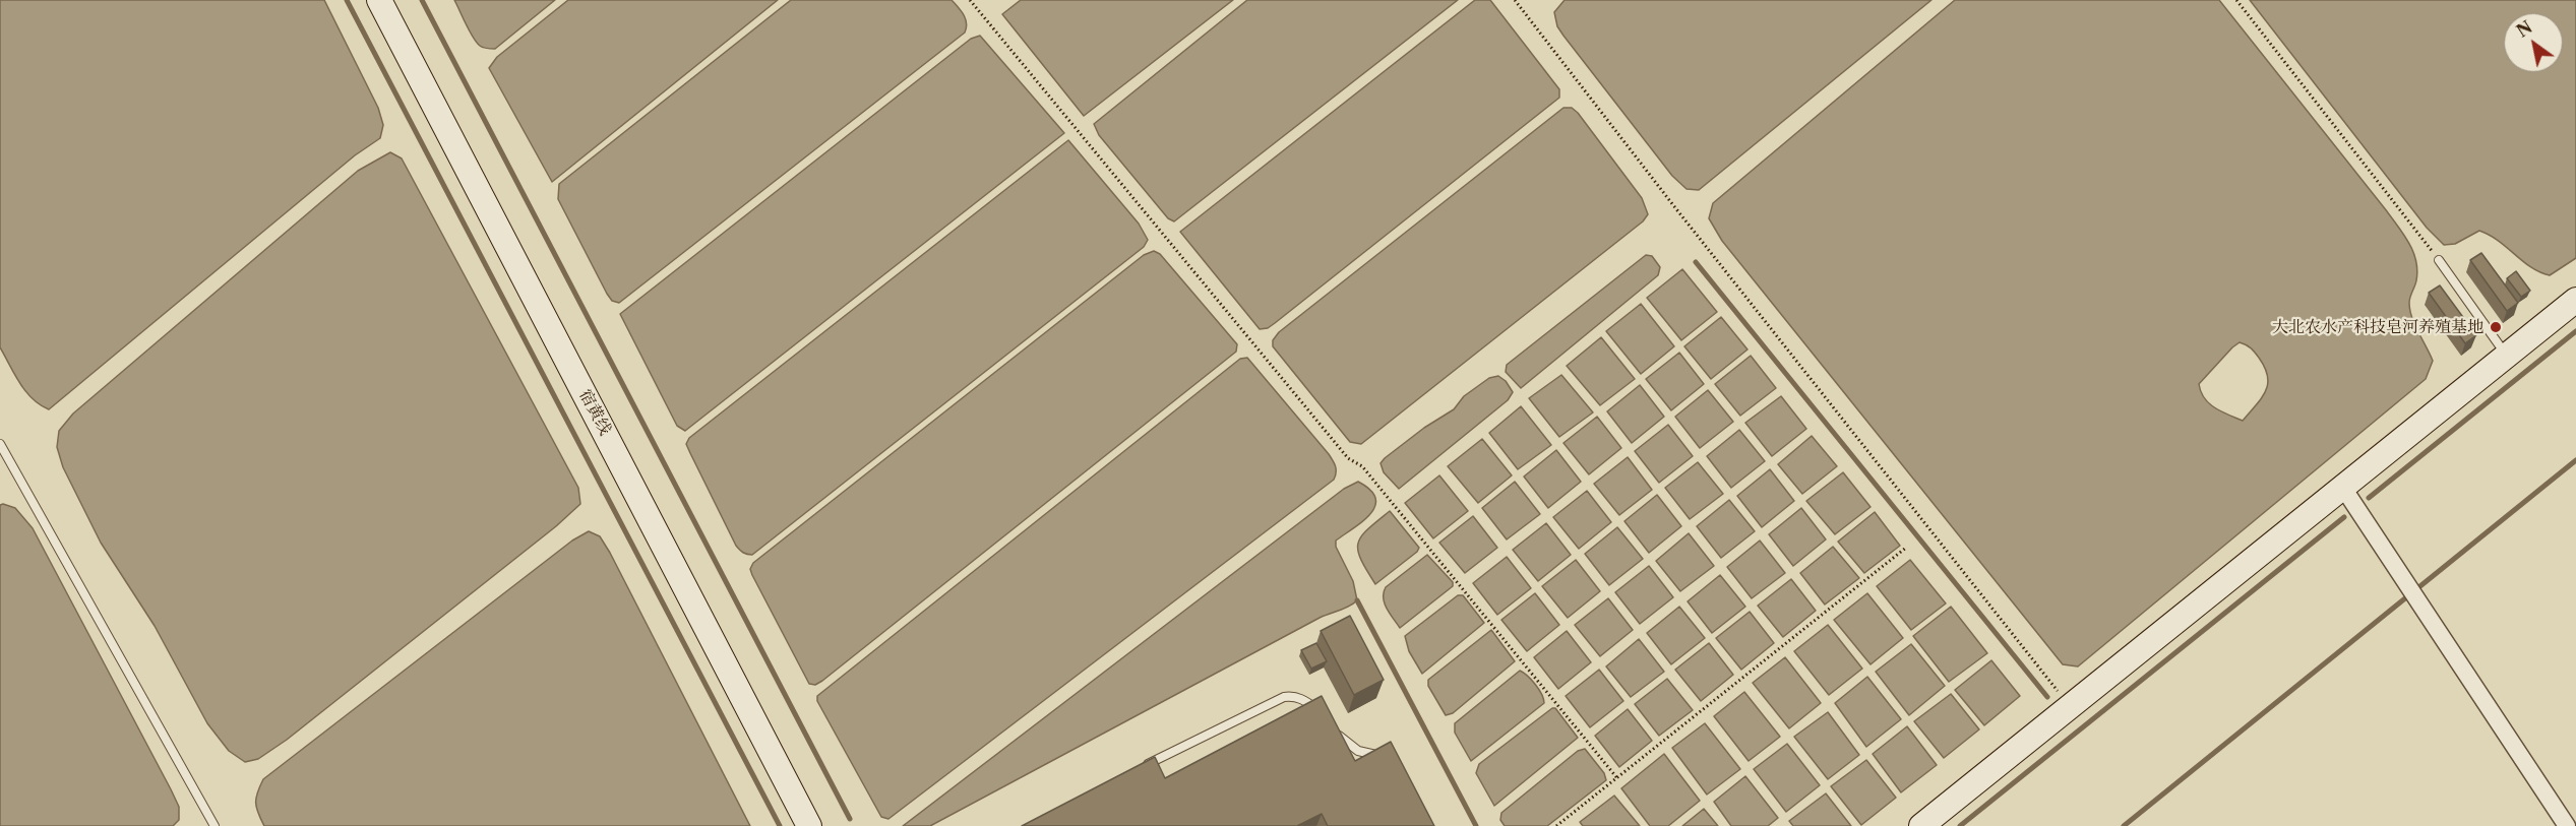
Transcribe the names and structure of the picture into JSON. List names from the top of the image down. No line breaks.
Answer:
{"streets":{"main road":["宿黄线"]},"places":["大北农水产科技皂河养殖基地"],"north":"top left"}
